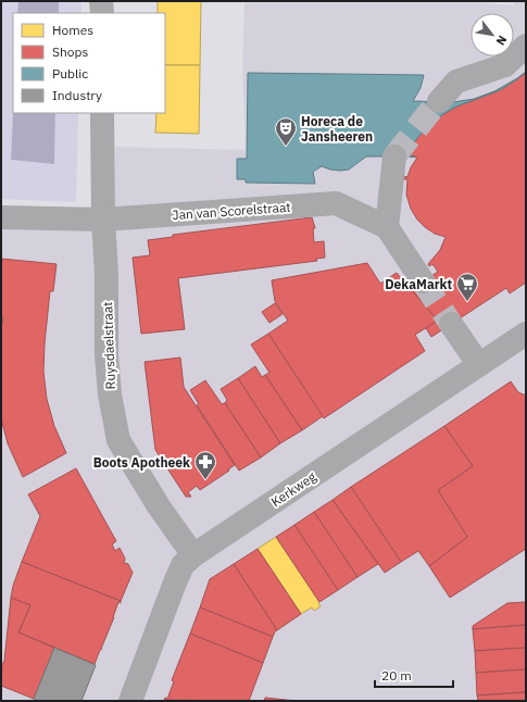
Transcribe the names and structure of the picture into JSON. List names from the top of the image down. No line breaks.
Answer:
{"streets":{"street":["Jan van Scorelstraat","Ruysdaelstraat","Kerkweg"]},"crossings":[["Jan van Scorelstraat","Ruysdaelstraat"],["Ruysdaelstraat","Kerkweg"]],"places":{"theatre":["Horeca de Jansheeren"],"supermarket":["DekaMarkt"],"pharmacy":["Boots Apotheek"]},"legend":["Homes","Shops","Public","Industry"],"scale_bar":"20 m","north":"bottom right"}
